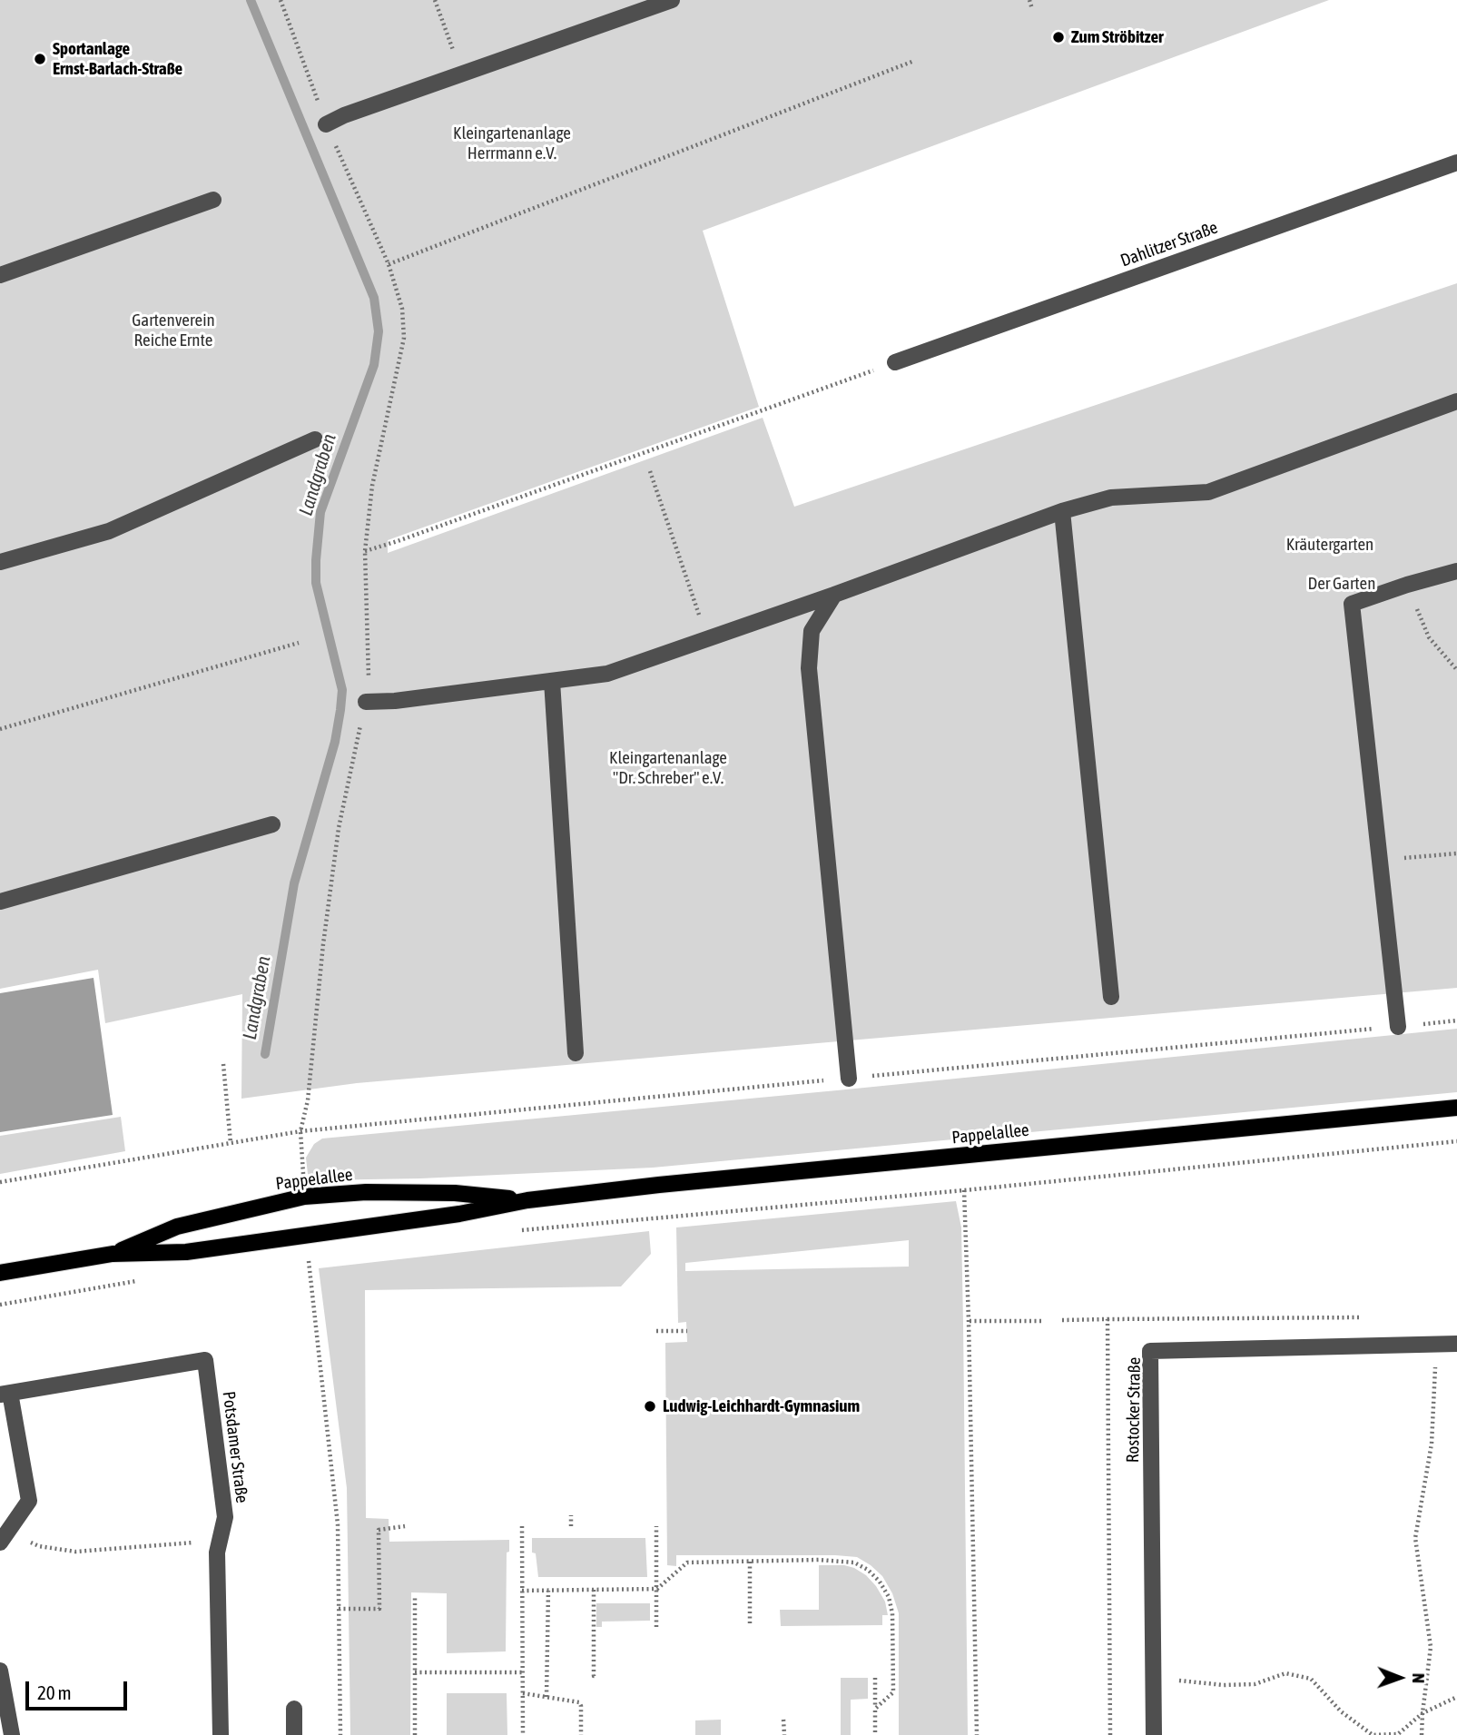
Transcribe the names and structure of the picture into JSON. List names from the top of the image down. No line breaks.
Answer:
{"streets":{"main road":["Pappelallee"],"street":["Dahlitzer Straße","Rostocker Straße","Potsdamer Straße"]},"water":["Landgraben"],"parks":["Kleingartenanlage Herrmann e.V.","Gartenverein Reiche Ernte","Kräutergarten","Der Garten","Kleingartenanlage \"Dr. Schreber\" e.V."],"places":["Zum Ströbitzer","Sportanlage Ernst-Barlach-Straße","Ludwig-Leichhardt-Gymnasium"],"scale_bar":"20 m","north":"right"}
